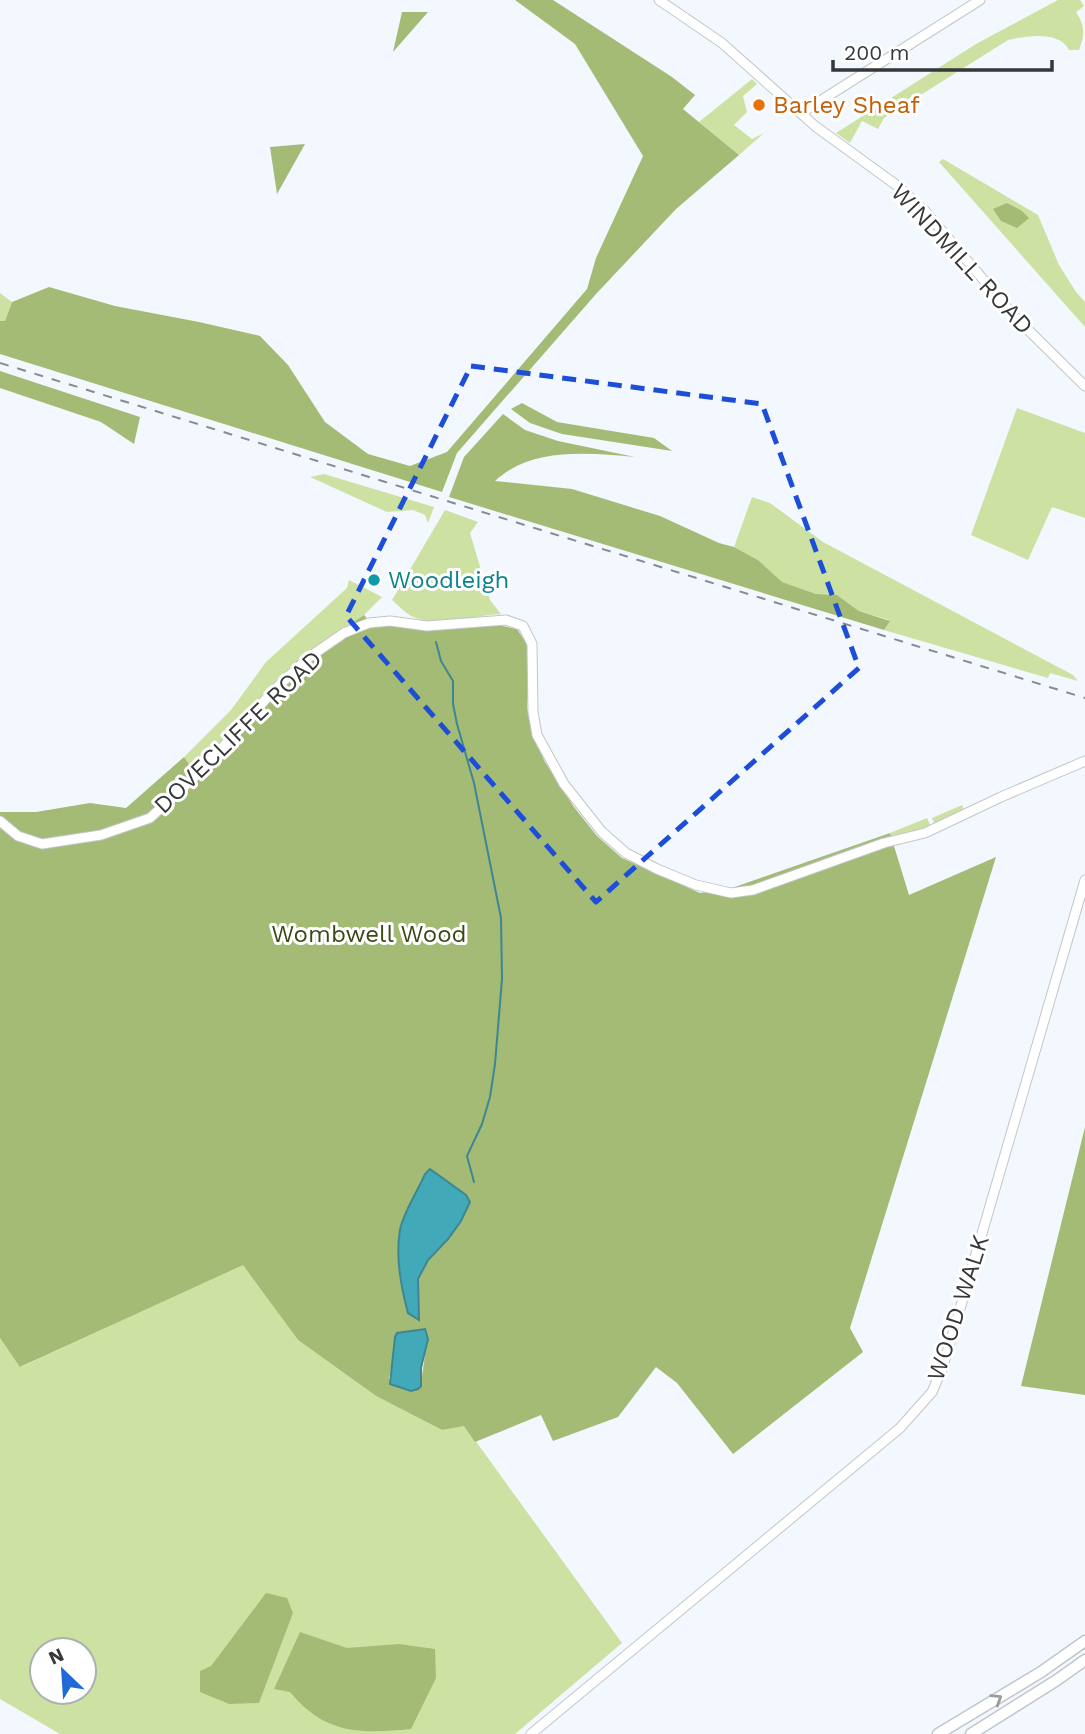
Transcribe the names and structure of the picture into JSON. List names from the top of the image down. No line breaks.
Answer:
{"streets":{"street":["WINDMILL ROAD","DOVECLIFFE ROAD","WOOD WALK"]},"parks":["Wombwell Wood"],"places":["Barley Sheaf","Woodleigh"],"scale_bar":"200 m","north":"top left"}
